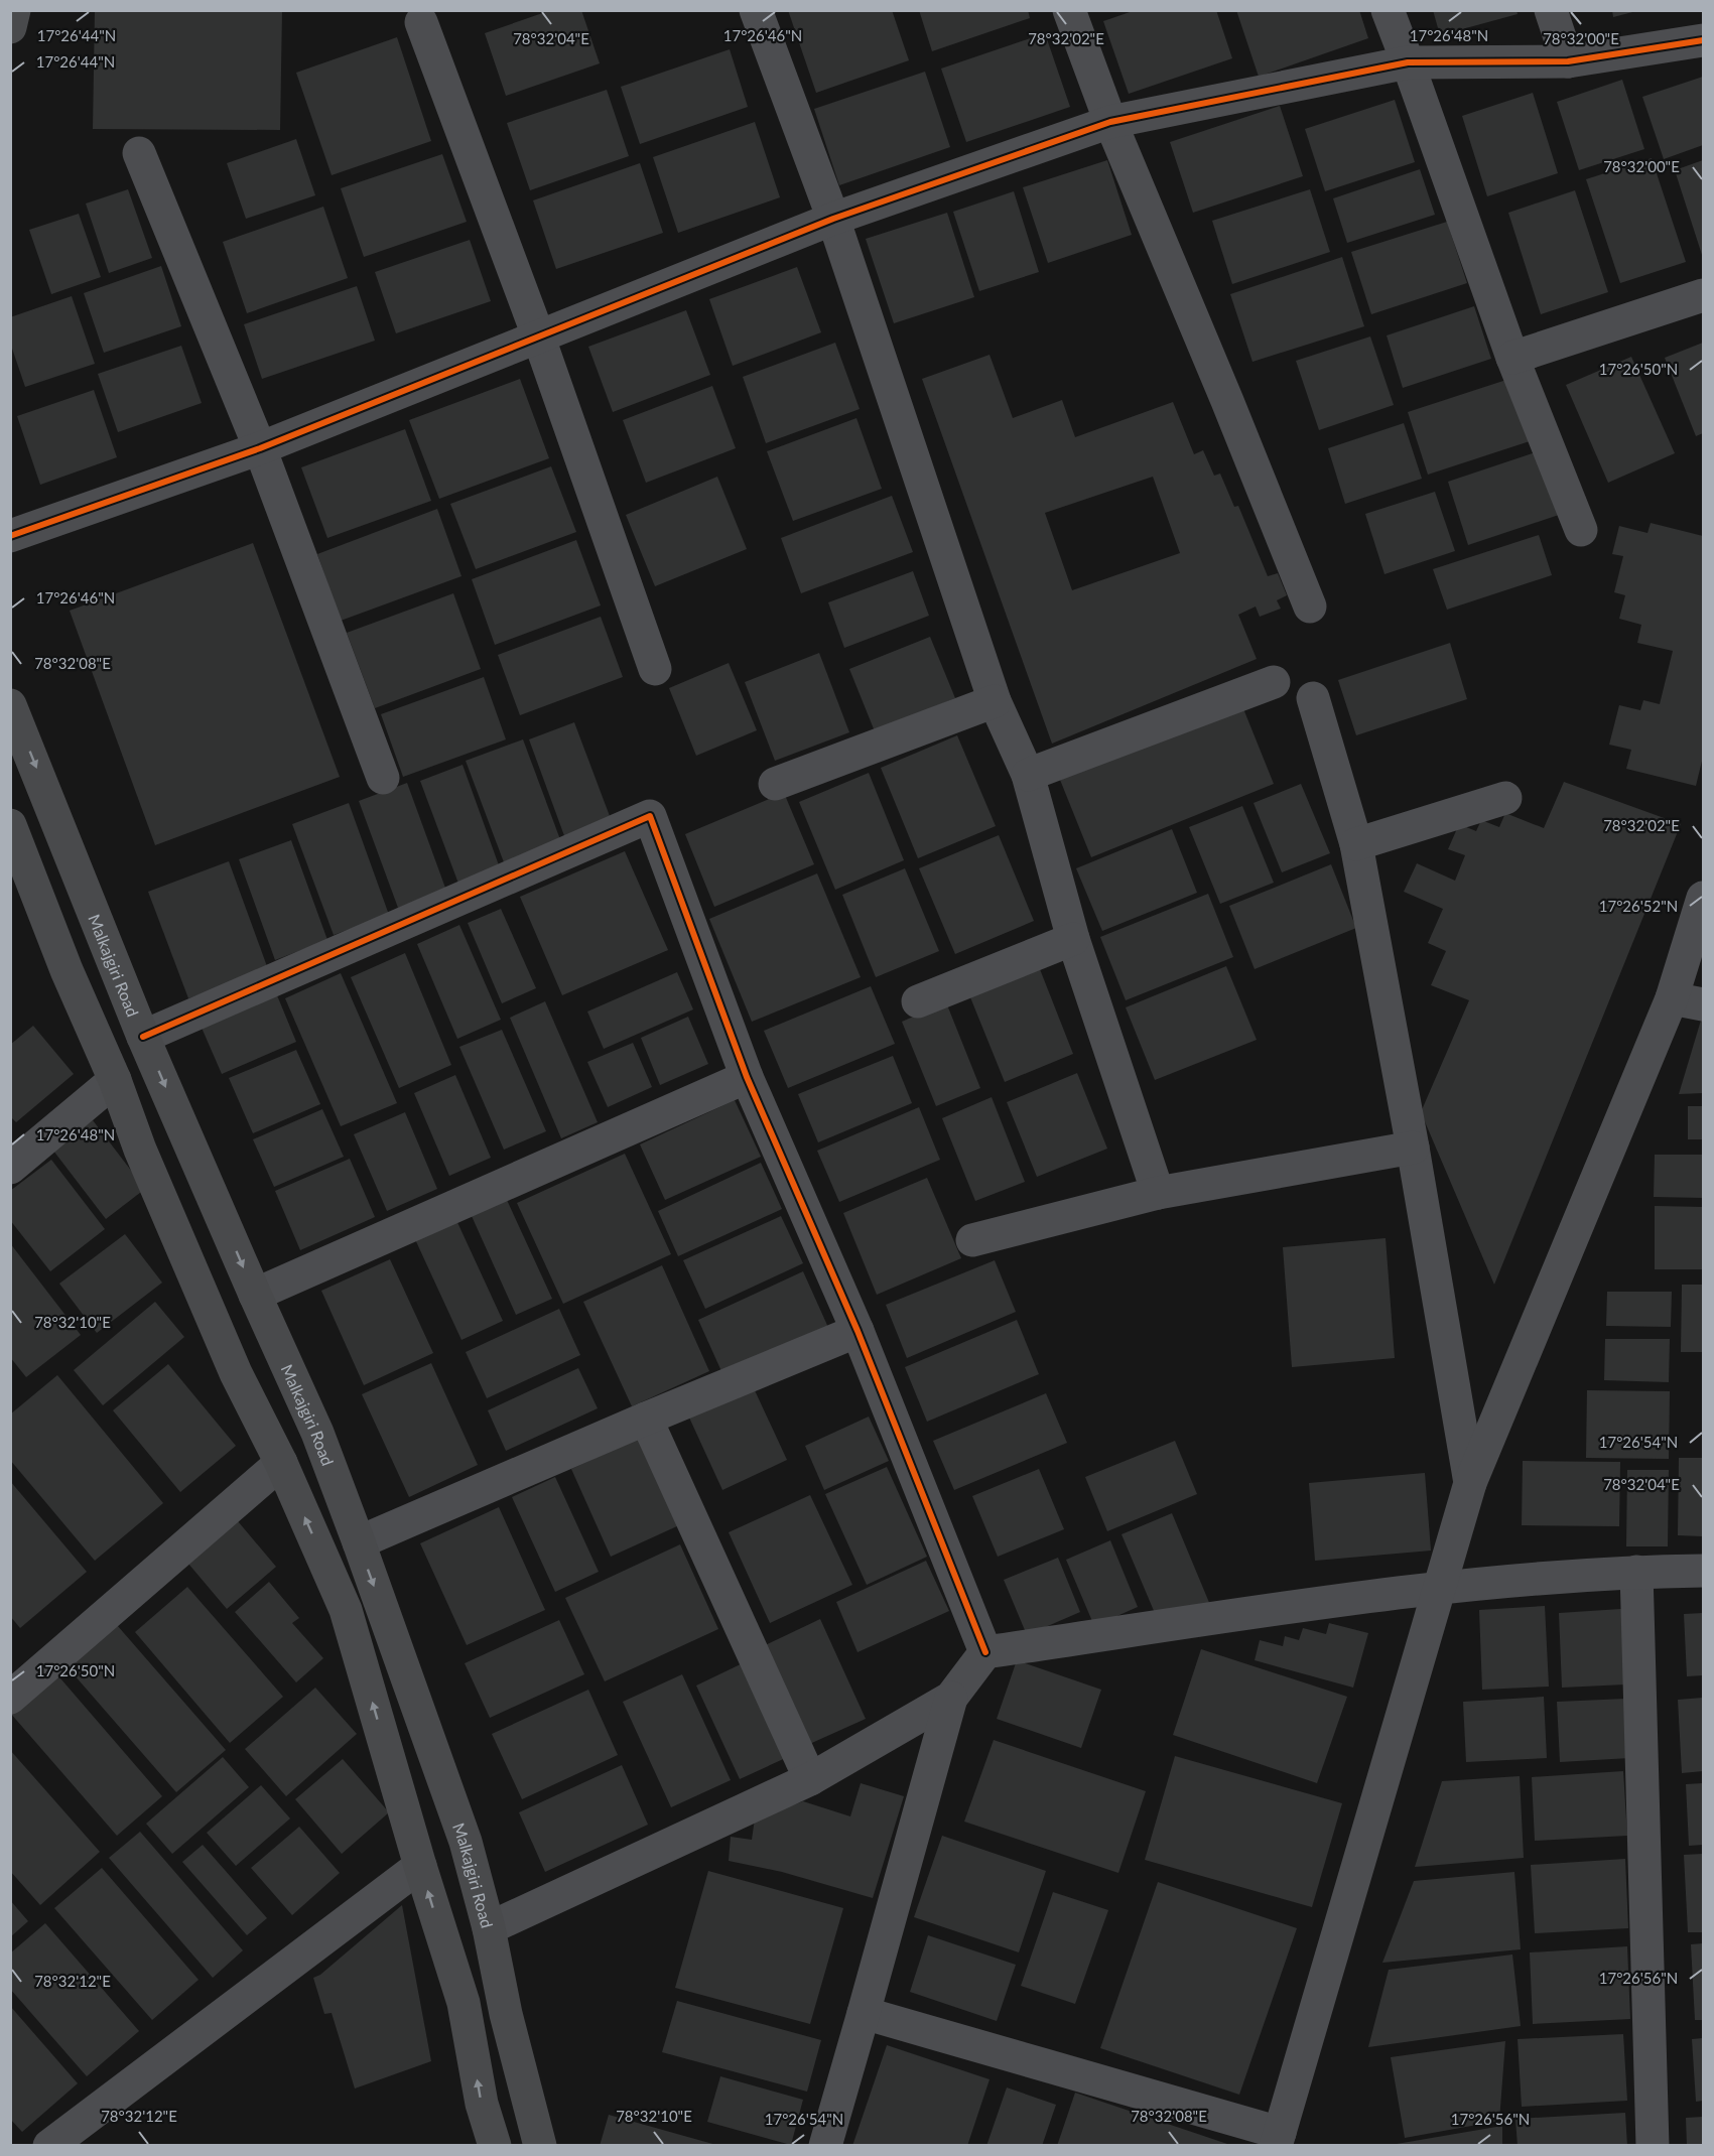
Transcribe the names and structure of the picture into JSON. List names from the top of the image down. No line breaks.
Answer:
{"streets":{"main road":["Malkajgiri Road"]},"coordinates":["17°26'44\"N","17°26'46\"N","17°26'48\"N","78°32'04\"E","78°32'02\"E","78°32'00\"E","17°26'50\"N","78°32'08\"E","17°26'52\"N","78°32'10\"E","17°26'54\"N","17°26'56\"N","78°32'12\"E"]}
